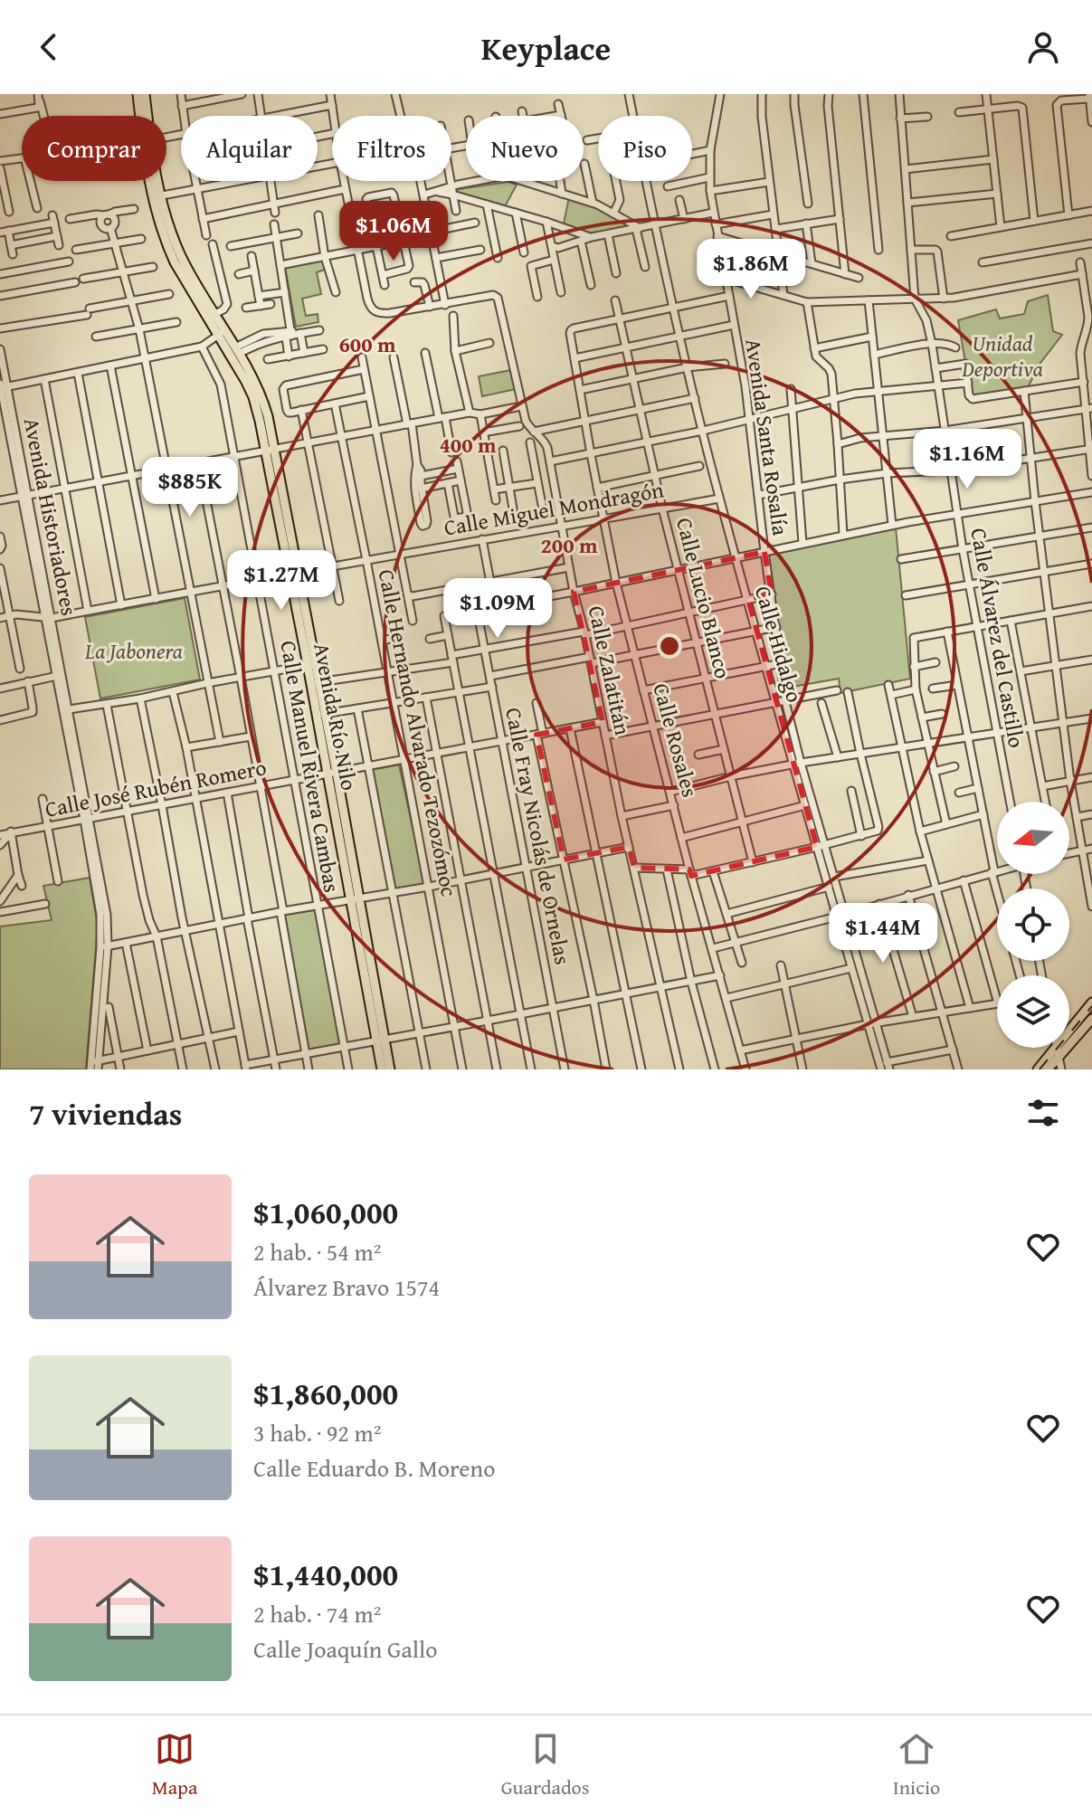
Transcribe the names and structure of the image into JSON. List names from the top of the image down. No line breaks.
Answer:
{"streets":{"main road":["Avenida Río Nilo"],"street":["Avenida Santa Rosalía","Calle Miguel Mondragón","Avenida Historiadores","Calle Lucio Blanco","Calle Álvarez del Castillo","Calle Hidalgo","Calle Zalatitán","Calle Hernando Alvarado Tezozómoc","Calle Rosales","Calle Manuel Rivera Cambas","Calle José Rubén Romero","Calle Fray Nicolás de Ornelas"]},"crossings":[["Avenida Santa Rosalía","Calle Hidalgo"],["Calle Miguel Mondragón","Avenida Historiadores"],["Calle Miguel Mondragón","Calle Lucio Blanco"],["Calle Miguel Mondragón","Calle Hidalgo"],["Calle Miguel Mondragón","Calle Zalatitán"],["Calle Miguel Mondragón","Avenida Río Nilo"],["Calle Miguel Mondragón","Calle Hernando Alvarado Tezozómoc"],["Calle Miguel Mondragón","Calle Rosales"],["Calle Miguel Mondragón","Calle Manuel Rivera Cambas"],["Avenida Historiadores","Calle José Rubén Romero"],["Calle Lucio Blanco","Calle Rosales"],["Calle Zalatitán","Calle José Rubén Romero"],["Avenida Río Nilo","Calle José Rubén Romero"],["Calle Hernando Alvarado Tezozómoc","Calle José Rubén Romero"],["Calle Manuel Rivera Cambas","Calle José Rubén Romero"],["Calle José Rubén Romero","Calle Fray Nicolás de Ornelas"]],"parks":["Unidad Deportiva","La Jabonera"],"north":"left","page":{"header":"Keyplace","chip":["Comprar","Alquilar","Filtros","Nuevo","Piso"],"price":["$1.06M","$1.86M","$1.16M","$885K","$1.27M","$1.09M","$1.44M"],"heading":"7 viviendas","list":[{"name":"$1,060,000","note":"2 hab. · 54 m² · Álvarez Bravo 1574"},{"name":"$1,860,000","note":"3 hab. · 92 m² · Calle Eduardo B. Moreno"},{"name":"$1,440,000","note":"2 hab. · 74 m² · Calle Joaquín Gallo"}],"tabs":["Mapa","Guardados","Inicio"]},"rings":["600 m","400 m","200 m"]}
